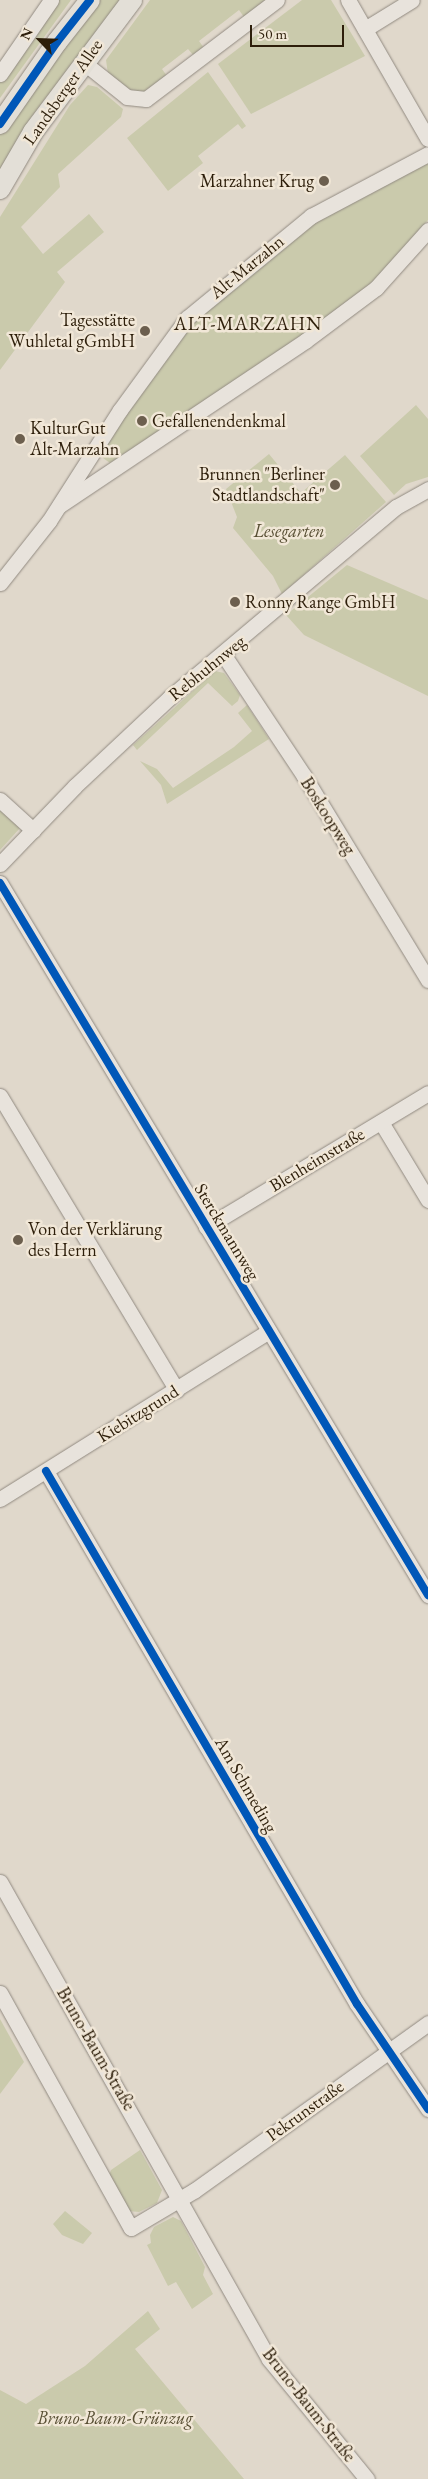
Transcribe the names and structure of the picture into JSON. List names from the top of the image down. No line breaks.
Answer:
{"streets":{"main road":["Landsberger Allee"],"street":["Alt-Marzahn","Rebhuhnweg","Boskoopweg","Blenheimstraße","Sterckmannweg","Kiebitzgrund","Am Schmeding","Bruno-Baum-Straße","Pekrunstraße"]},"crossings":[["Rebhuhnweg","Boskoopweg"],["Blenheimstraße","Sterckmannweg"],["Sterckmannweg","Kiebitzgrund"],["Kiebitzgrund","Am Schmeding"],["Am Schmeding","Pekrunstraße"],["Bruno-Baum-Straße","Pekrunstraße"]],"districts":["ALT-MARZAHN"],"parks":["Lesegarten","Bruno-Baum-Grünzug"],"places":["Marzahner Krug","Tagesstätte Wuhletal gGmbH","Gefallenendenkmal","KulturGut Alt-Marzahn","Brunnen \"Berliner Stadtlandschaft\"","Ronny Range GmbH","Von der Verklärung des Herrn"],"scale_bar":"50 m","north":"top left"}
